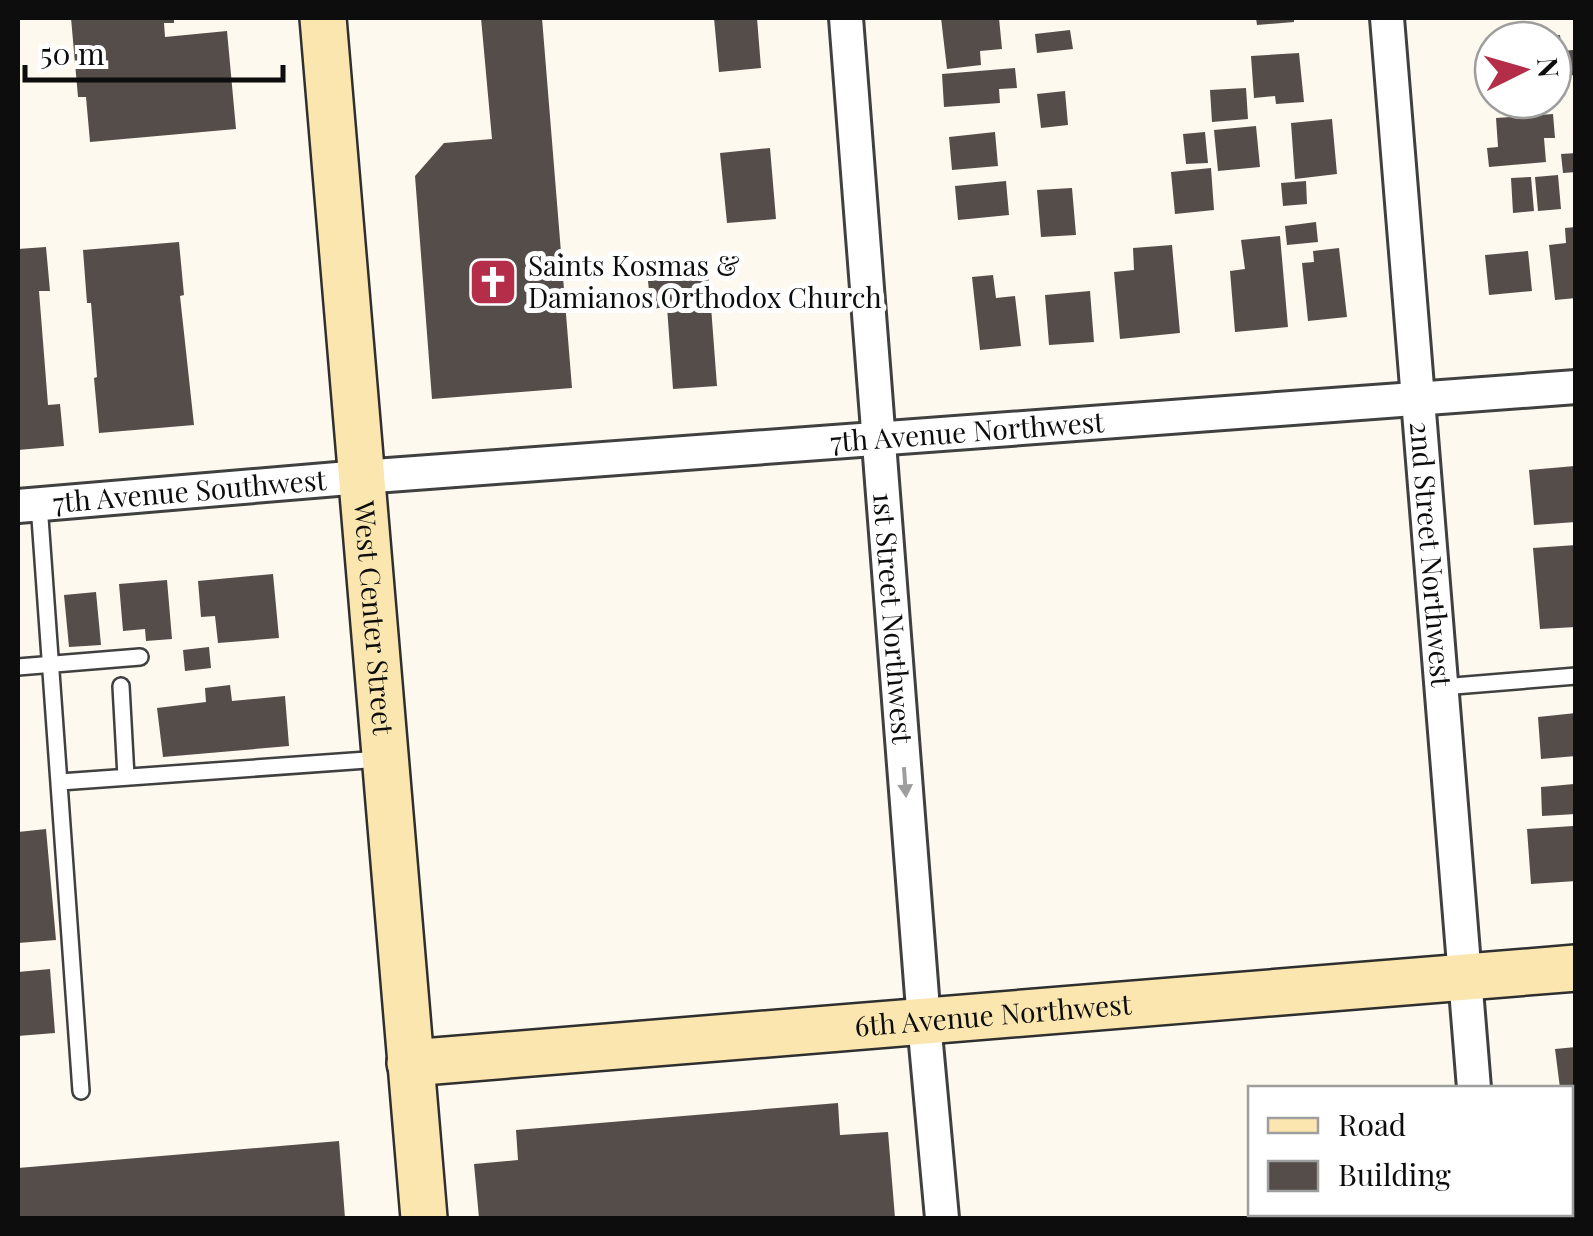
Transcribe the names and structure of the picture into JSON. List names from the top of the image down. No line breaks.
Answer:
{"streets":{"street":["7th Avenue Northwest","7th Avenue Southwest","2nd Street Northwest","West Center Street","1st Street Northwest","6th Avenue Northwest"]},"crossings":[["7th Avenue Northwest","7th Avenue Southwest"],["7th Avenue Northwest","2nd Street Northwest"],["7th Avenue Northwest","West Center Street"],["7th Avenue Northwest","1st Street Northwest"],["7th Avenue Southwest","West Center Street"],["2nd Street Northwest","6th Avenue Northwest"],["West Center Street","6th Avenue Northwest"],["1st Street Northwest","6th Avenue Northwest"]],"one_way":["1st Street Northwest"],"places":{"church":["Saints Kosmas & Damianos Orthodox Church"]},"legend":["Road","Building"],"scale_bar":"50 m","north":"right"}
